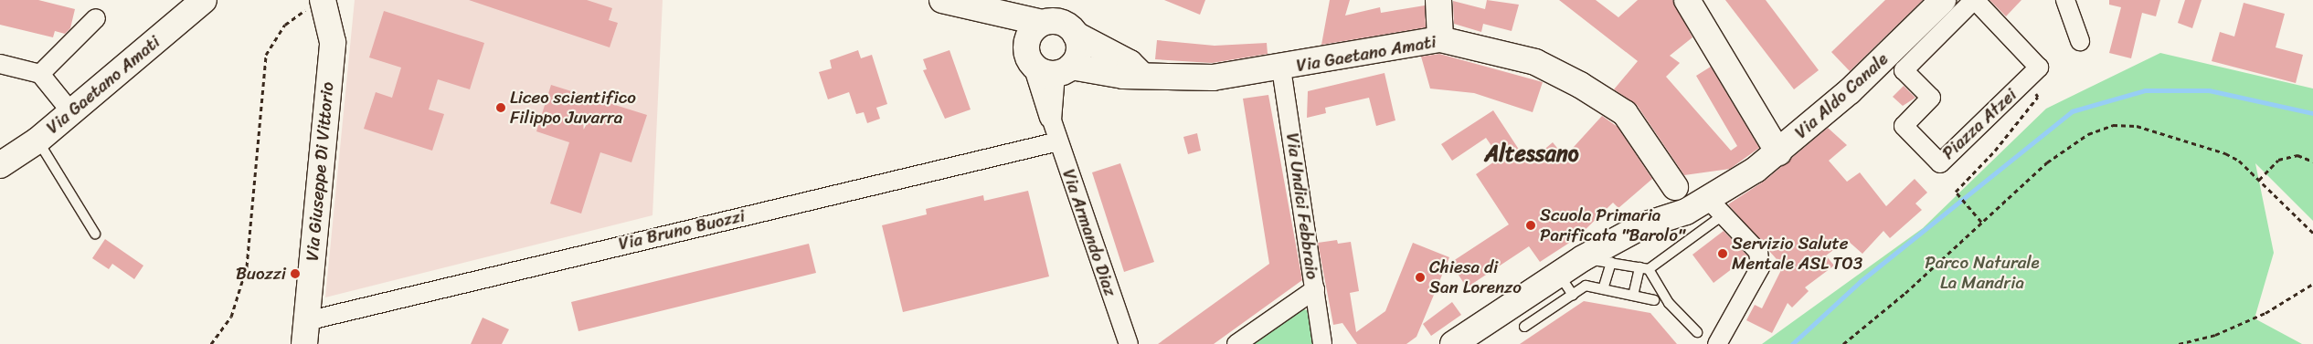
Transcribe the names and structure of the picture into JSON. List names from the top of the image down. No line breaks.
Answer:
{"streets":{"street":["Via Gaetano Amati","Via Aldo Canale","Piazza Atzei","Via Giuseppe Di Vittorio","Via Undici Febbraio","Via Bruno Buozzi","Via Armando Diaz"]},"crossings":[["Via Gaetano Amati","Via Aldo Canale"],["Via Gaetano Amati","Via Undici Febbraio"],["Via Gaetano Amati","Via Armando Diaz"],["Via Giuseppe Di Vittorio","Via Bruno Buozzi"],["Via Bruno Buozzi","Via Armando Diaz"]],"districts":["Altessano"],"parks":["Parco Naturale La Mandria"],"places":["Liceo scientifico Filippo Juvarra","Scuola Primaria Parificata \"Barolo\"","Servizio Salute Mentale ASL TO3","Buozzi","Chiesa di San Lorenzo"]}
